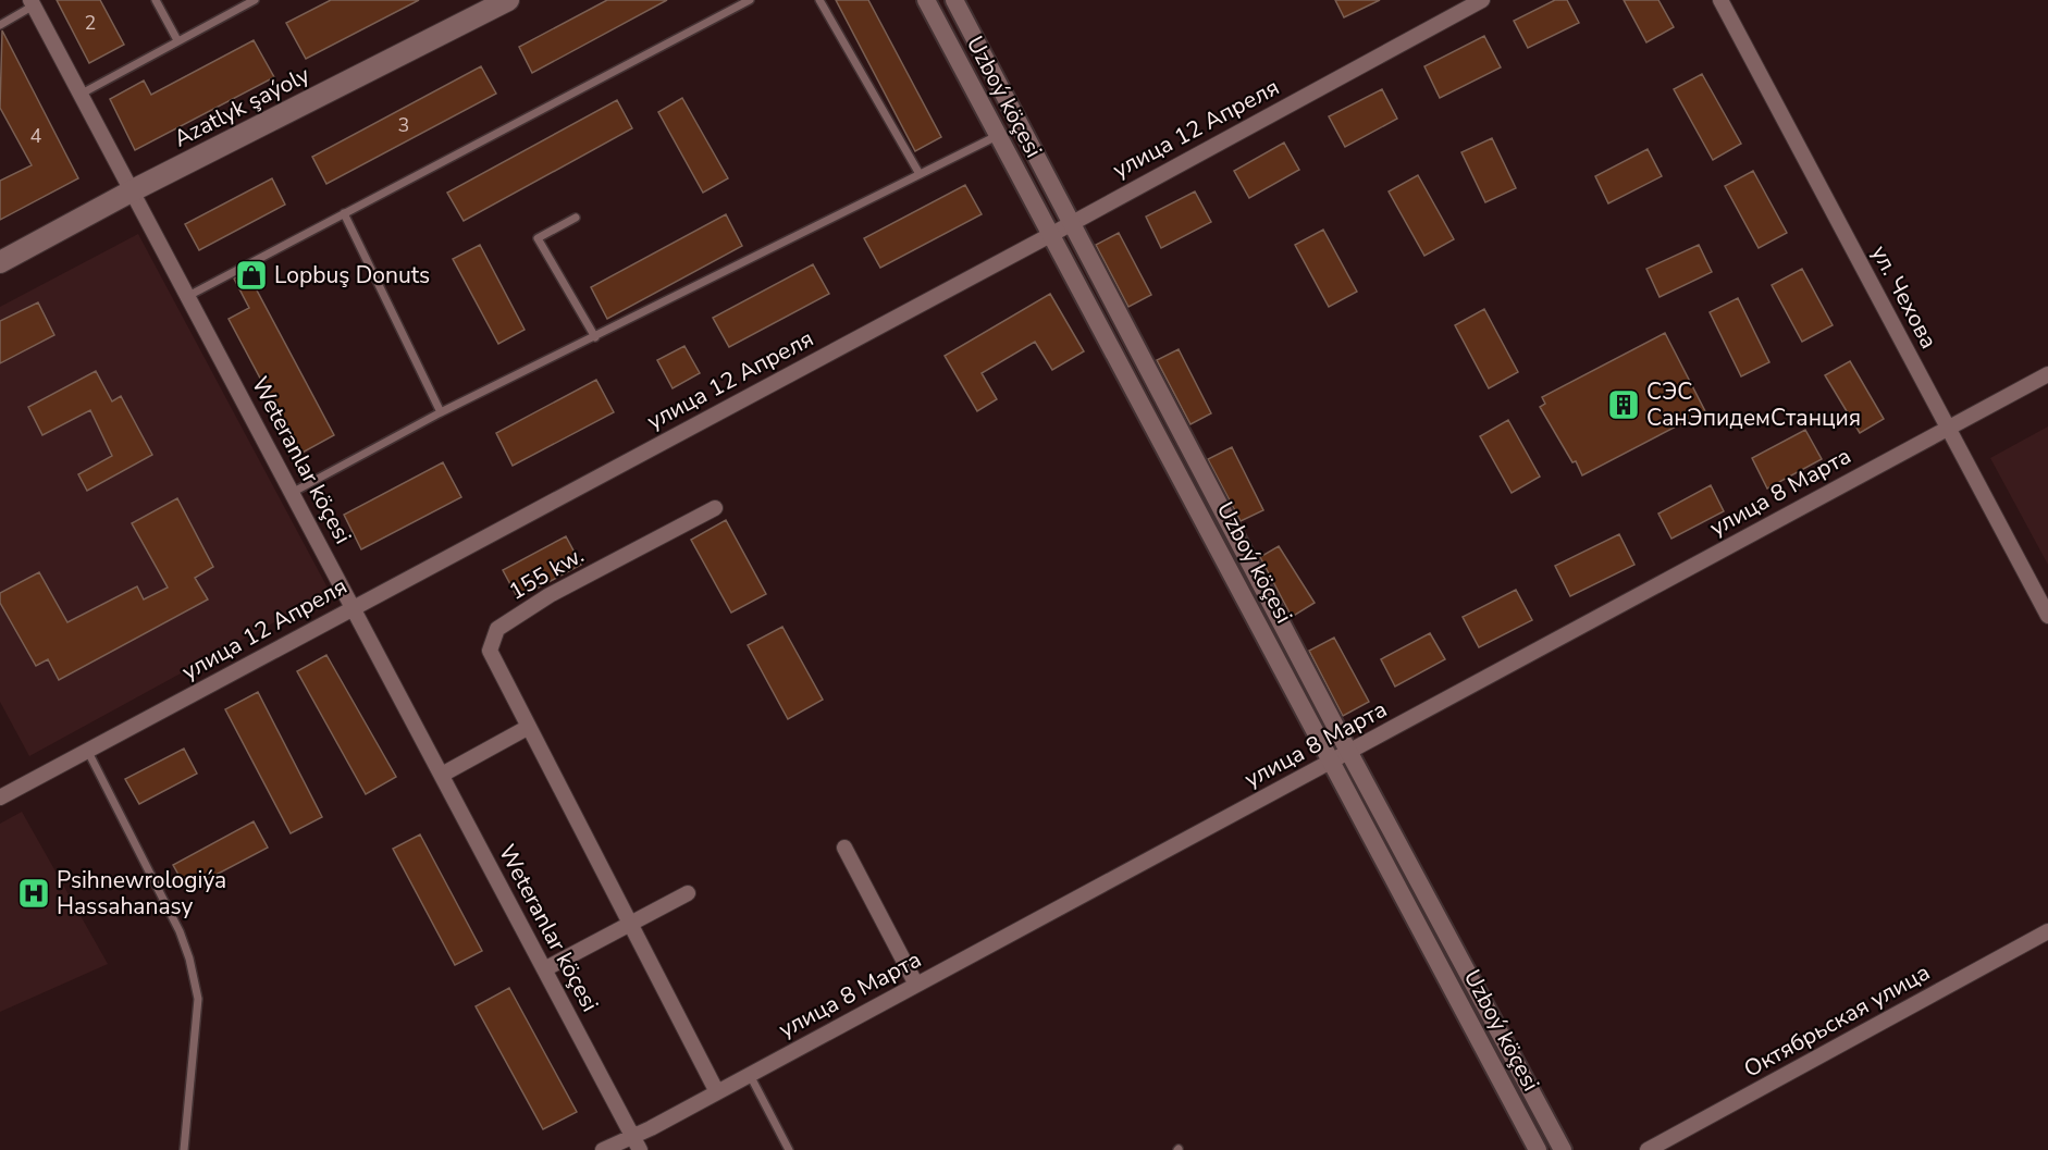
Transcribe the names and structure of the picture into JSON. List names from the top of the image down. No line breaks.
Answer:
{"streets":{"main road":["Azatlyk şaýoly"],"street":["Uzboý köçesi","улица 12 Апреля","ул. Чехова","Weteranlar köçesi","улица 8 Марта","155 kw.","Октябрьская улица"]},"crossings":[["Uzboý köçesi","улица 12 Апреля"],["Uzboý köçesi","улица 8 Марта"],["Azatlyk şaýoly","Weteranlar köçesi"],["улица 12 Апреля","Weteranlar köçesi"],["ул. Чехова","улица 8 Марта"],["Weteranlar köçesi","улица 8 Марта"],["улица 8 Марта","155 kw."]],"places":{"shop":["Lopbuş Donuts"],"building":["СЭС СанЭпидемСтанция"],"hospital":["Psihnewrologiýa Hassahanasy"]},"house_numbers":["2","3","4"]}
